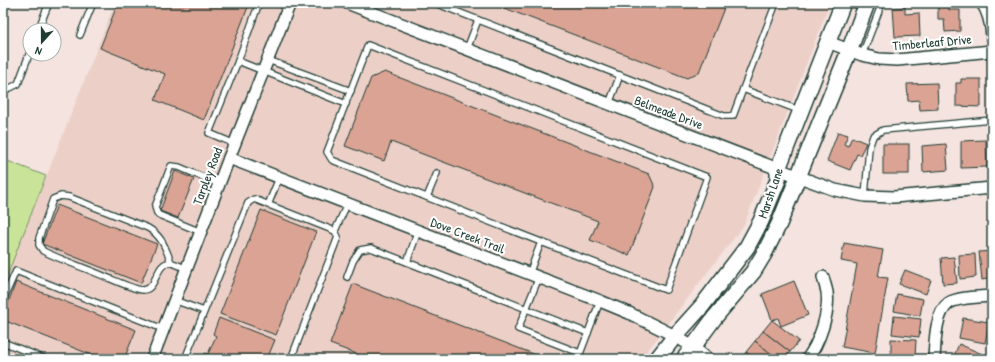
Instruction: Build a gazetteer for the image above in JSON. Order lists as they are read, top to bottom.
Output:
{
  "streets": {
    "main road": ["Marsh Lane"],
    "street": [
      "Timberleaf Drive",
      "Belmeade Drive",
      "Tarpley Road",
      "Dove Creek Trail"
    ]
  },
  "crossings": [
    ["Timberleaf Drive", "Marsh Lane"],
    ["Belmeade Drive", "Marsh Lane"],
    ["Tarpley Road", "Dove Creek Trail"],
    ["Marsh Lane", "Dove Creek Trail"]
  ],
  "north": "bottom"
}
